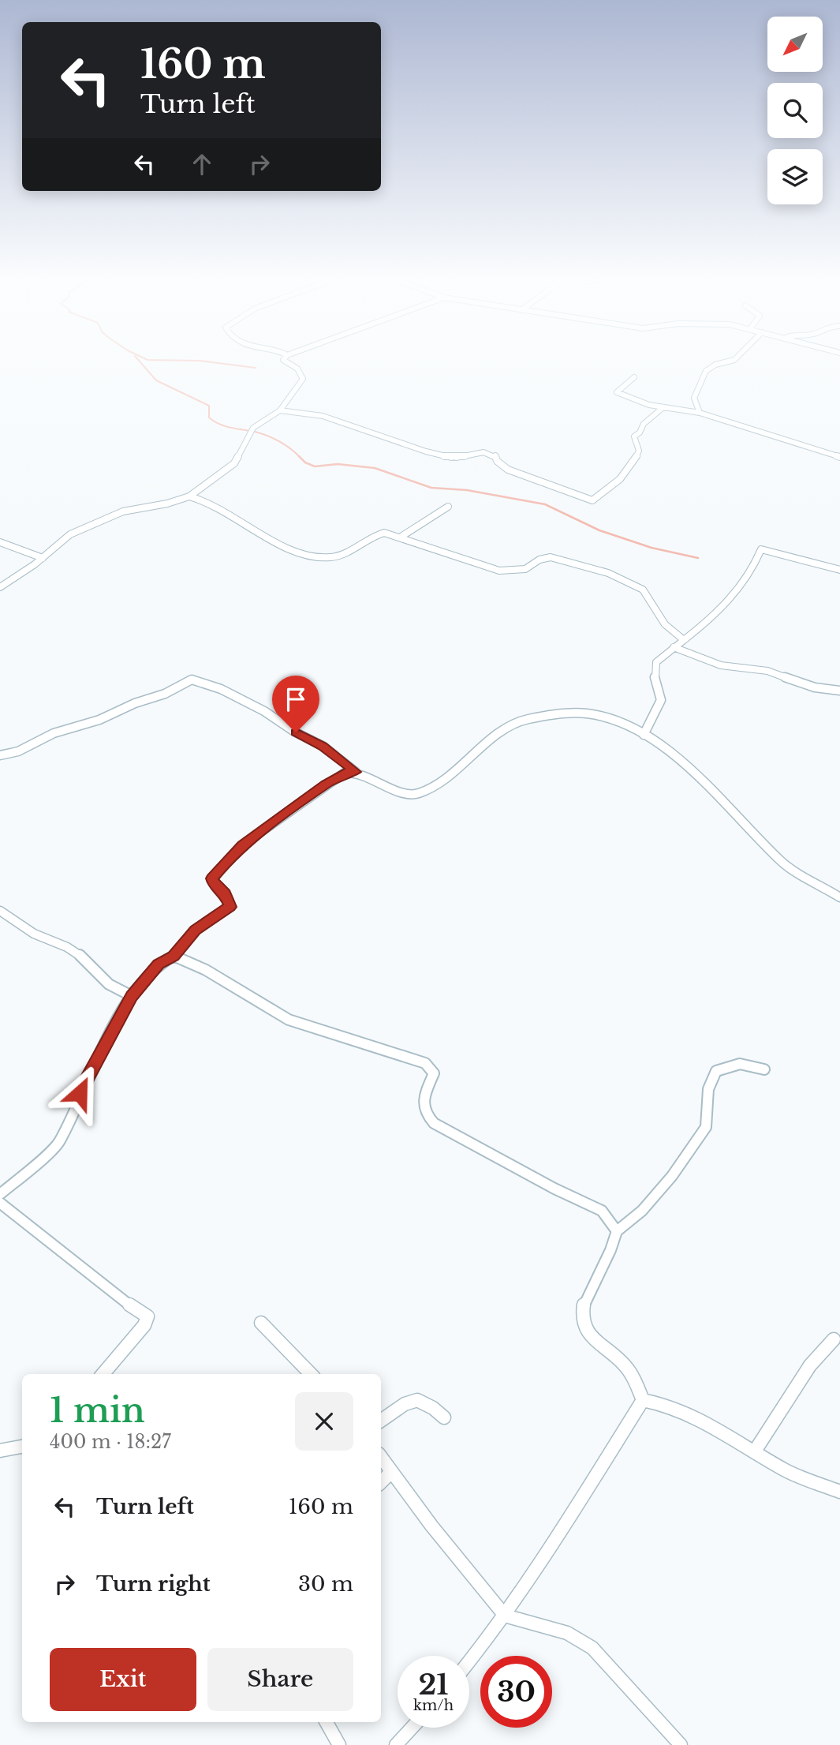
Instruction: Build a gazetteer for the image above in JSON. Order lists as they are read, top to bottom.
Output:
{
  "north": "bottom left",
  "page": {
    "turn": ["160 m", "Turn left"],
    "heading": ["1 min", "400 m · 18:27"],
    "list": [
      {
        "name": "Turn left",
        "value": "160 m"
      },
      {
        "name": "Turn right",
        "value": "30 m"
      }
    ],
    "buttons": ["Exit", "Share"],
    "speed": "21 km/h",
    "limit": "30"
  }
}
